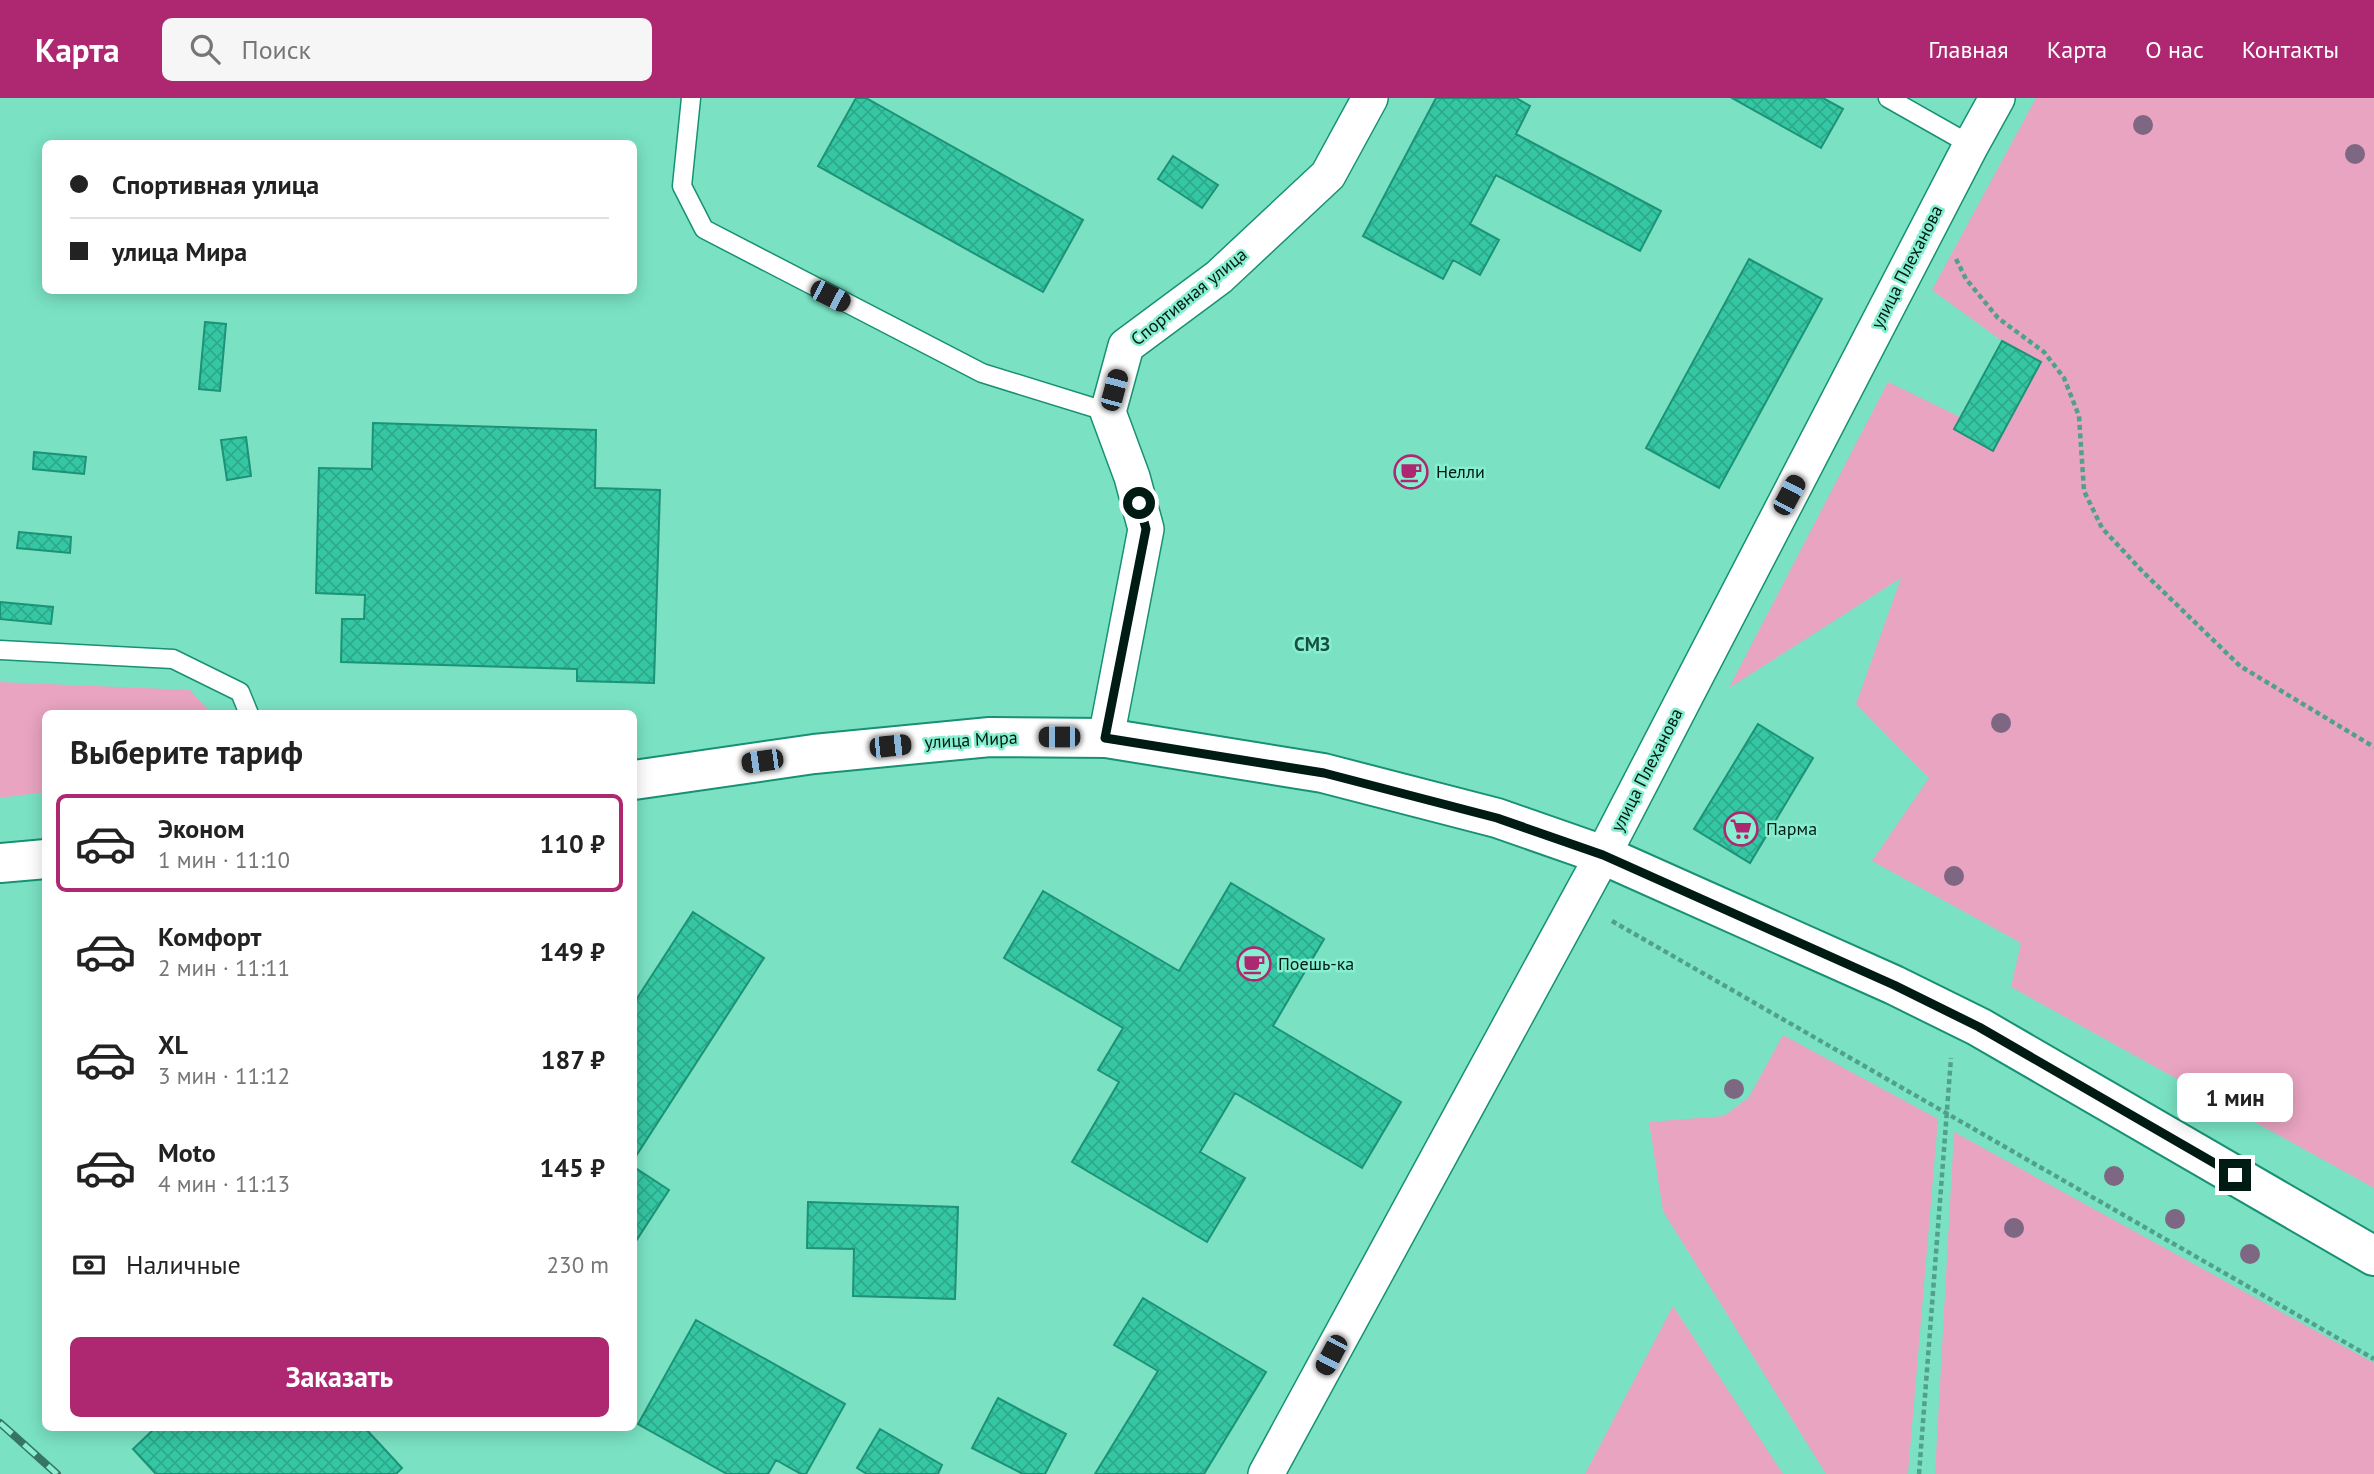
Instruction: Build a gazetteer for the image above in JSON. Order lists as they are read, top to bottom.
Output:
{
  "streets": {
    "highway": ["улица Мира"],
    "street": ["улица Плеханова", "Спортивная улица"]
  },
  "crossings": [
    ["улица Плеханова", "улица Мира"]
  ],
  "districts": ["СМЗ"],
  "places": {
    "cafe": ["Нелли", "Поешь-ка"],
    "supermarket": ["Парма"]
  },
  "page": {
    "header": "Карта",
    "search": "Поиск",
    "nav": [
      "Главная",
      "Карта",
      "О нас",
      "Контакты"
    ],
    "banner": ["Спортивная улица", "улица Мира"],
    "heading": "Выберите тариф",
    "list": [
      {
        "name": "Эконом",
        "note": "1 мин · 11:10",
        "value": "110 ₽"
      },
      {
        "name": "Комфорт",
        "note": "2 мин · 11:11",
        "value": "149 ₽"
      },
      {
        "name": "XL",
        "note": "3 мин · 11:12",
        "value": "187 ₽"
      },
      {
        "name": "Moto",
        "note": "4 мин · 11:13",
        "value": "145 ₽"
      }
    ],
    "bubble": "1 мин",
    "pay": ["Наличные", "230 m"],
    "buttons": "Заказать"
  }
}
